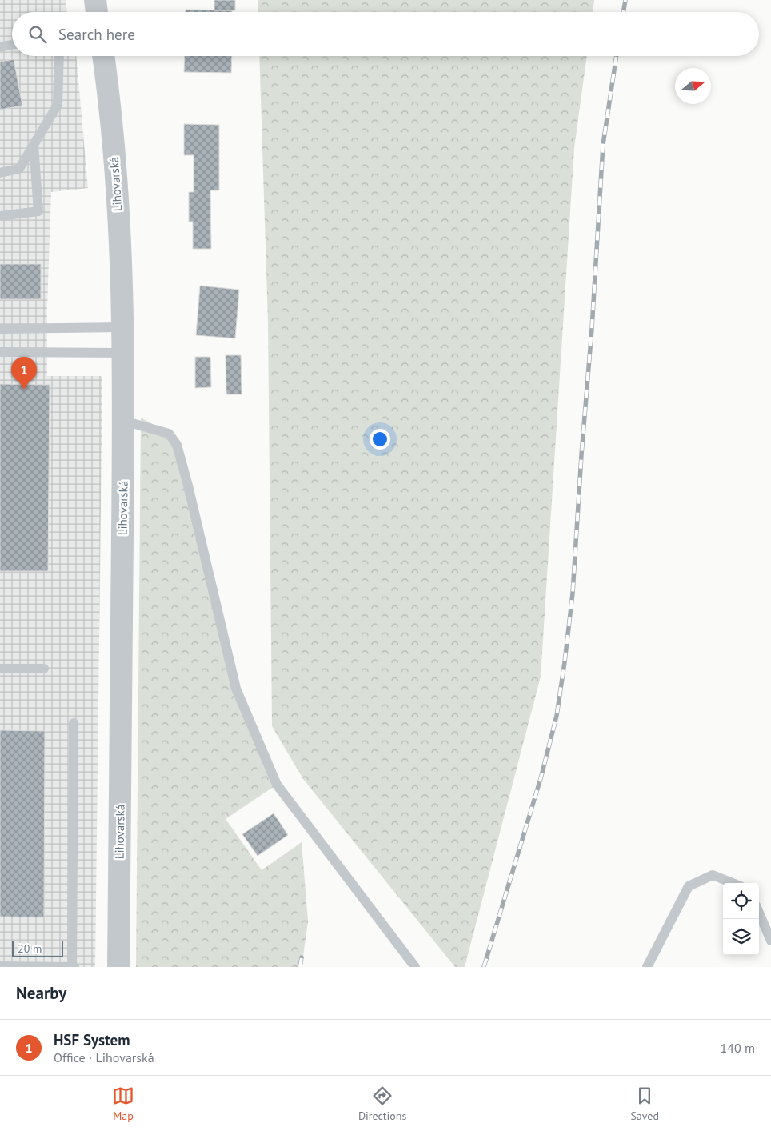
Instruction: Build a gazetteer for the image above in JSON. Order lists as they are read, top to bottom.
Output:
{
  "streets": {
    "street": ["Lihovarská"]
  },
  "scale_bar": "20 m",
  "north": "right",
  "page": {
    "search": "Search here",
    "pins": "1",
    "scale": "20 m",
    "heading": "Nearby",
    "list": [
      {
        "mark": "1",
        "name": "HSF System",
        "note": "Office · Lihovarská",
        "value": "140 m"
      }
    ],
    "nav": ["Map", "Directions", "Saved"]
  }
}
